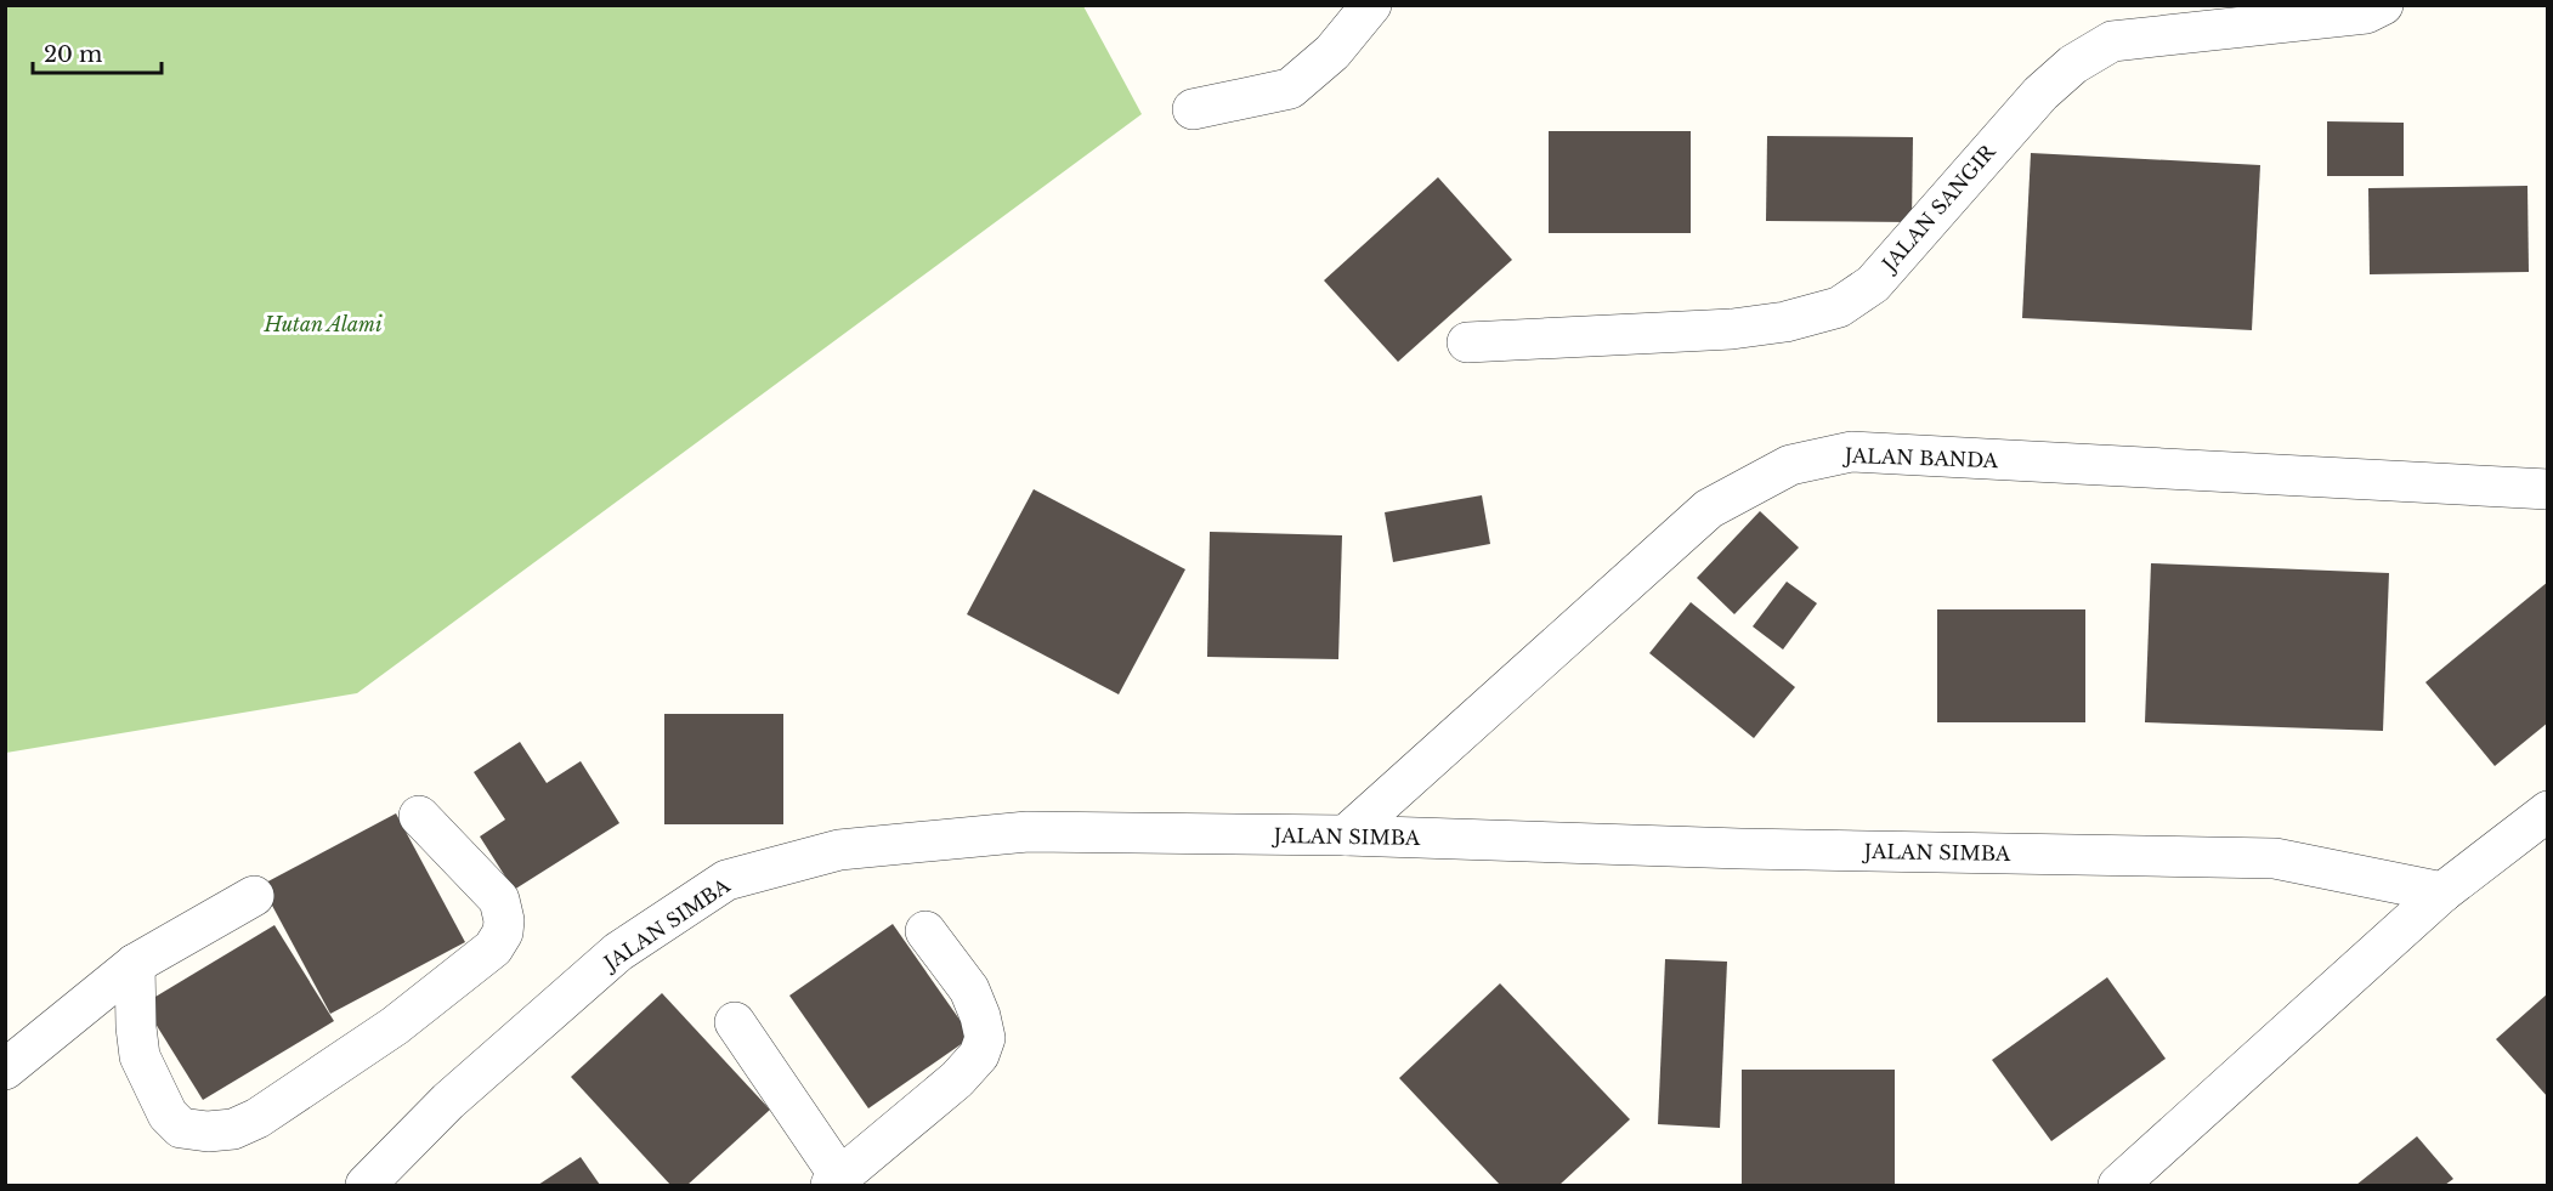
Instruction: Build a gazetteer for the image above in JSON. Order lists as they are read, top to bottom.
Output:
{
  "streets": {
    "street": ["JALAN SANGIR", "JALAN BANDA", "JALAN SIMBA"]
  },
  "crossings": [
    ["JALAN BANDA", "JALAN SIMBA"]
  ],
  "parks": ["Hutan Alami"],
  "scale_bar": "20 m"
}
